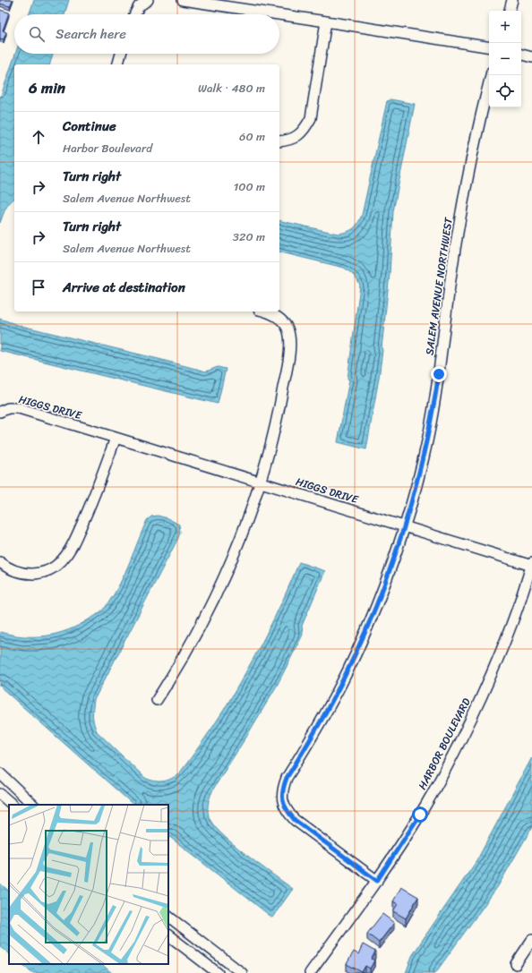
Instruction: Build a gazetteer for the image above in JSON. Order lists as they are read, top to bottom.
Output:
{
  "streets": {
    "street": ["SALEM AVENUE NORTHWEST", "HIGGS DRIVE", "HARBOR BOULEVARD"]
  },
  "crossings": [
    ["SALEM AVENUE NORTHWEST", "HIGGS DRIVE"],
    ["SALEM AVENUE NORTHWEST", "HARBOR BOULEVARD"],
    ["HIGGS DRIVE", "HARBOR BOULEVARD"]
  ],
  "page": {
    "map_buttons": ["+", "−"],
    "search": "Search here",
    "heading": ["6 min", "Walk · 480 m"],
    "list": [
      ["Continue", "Harbor Boulevard", "60 m"],
      ["Turn right", "Salem Avenue Northwest", "100 m"],
      ["Turn right", "Salem Avenue Northwest", "320 m"],
      "Arrive at destination"
    ]
  }
}
